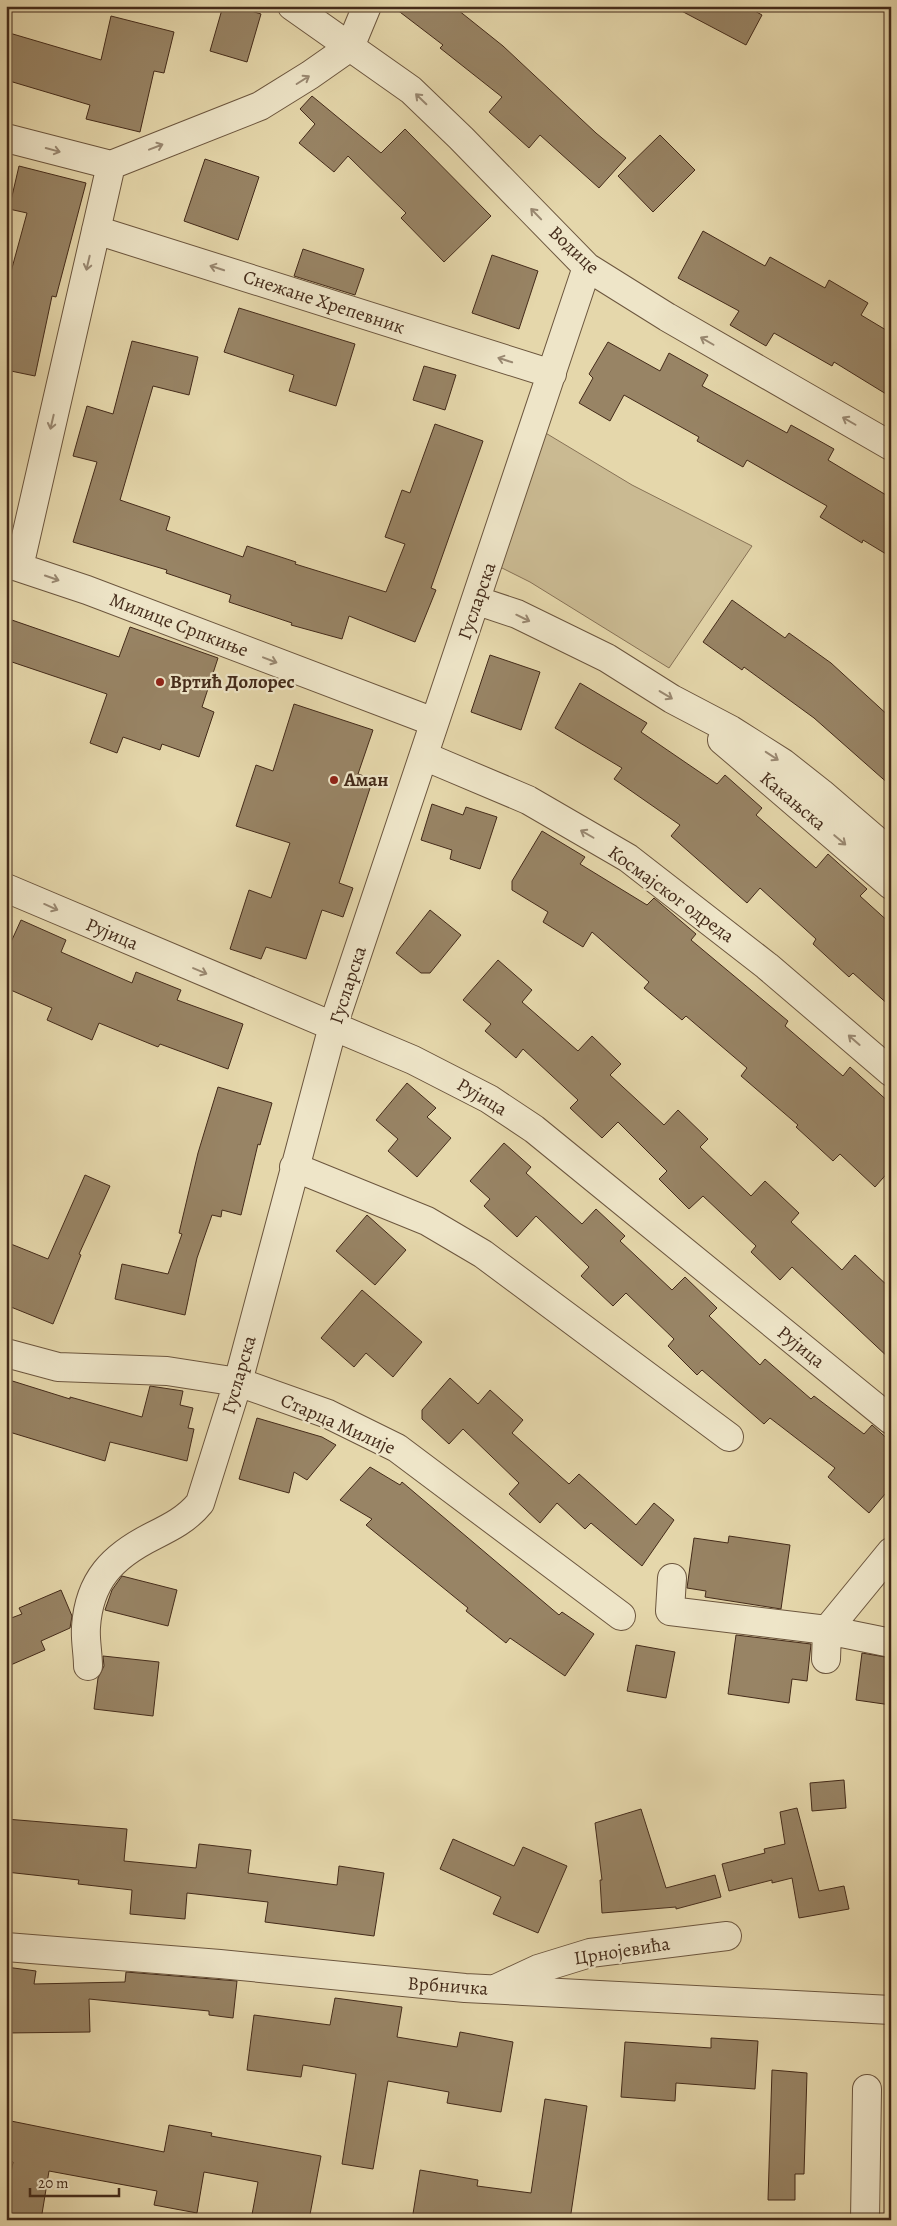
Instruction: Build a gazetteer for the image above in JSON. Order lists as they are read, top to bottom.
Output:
{
  "streets": {
    "street": [
      "Водице",
      "Снежане Хрепевник",
      "Гусларска",
      "Милице Српкиње",
      "Какањска",
      "Космајског одреда",
      "Рујица",
      "Старца Милије",
      "Црнојевића",
      "Врбничка"
    ]
  },
  "crossings": [
    ["Водице", "Гусларска"],
    ["Снежане Хрепевник", "Гусларска"],
    ["Гусларска", "Милице Српкиње"],
    ["Гусларска", "Какањска"],
    ["Гусларска", "Космајског одреда"],
    ["Гусларска", "Рујица"],
    ["Гусларска", "Старца Милије"],
    ["Црнојевића", "Врбничка"]
  ],
  "one_way": [
    "Водице",
    "Снежане Хрепевник",
    "Милице Српкиње",
    "Какањска",
    "Космајског одреда"
  ],
  "places": ["Вртић Долорес", "Аман"],
  "scale_bar": "20 m"
}
